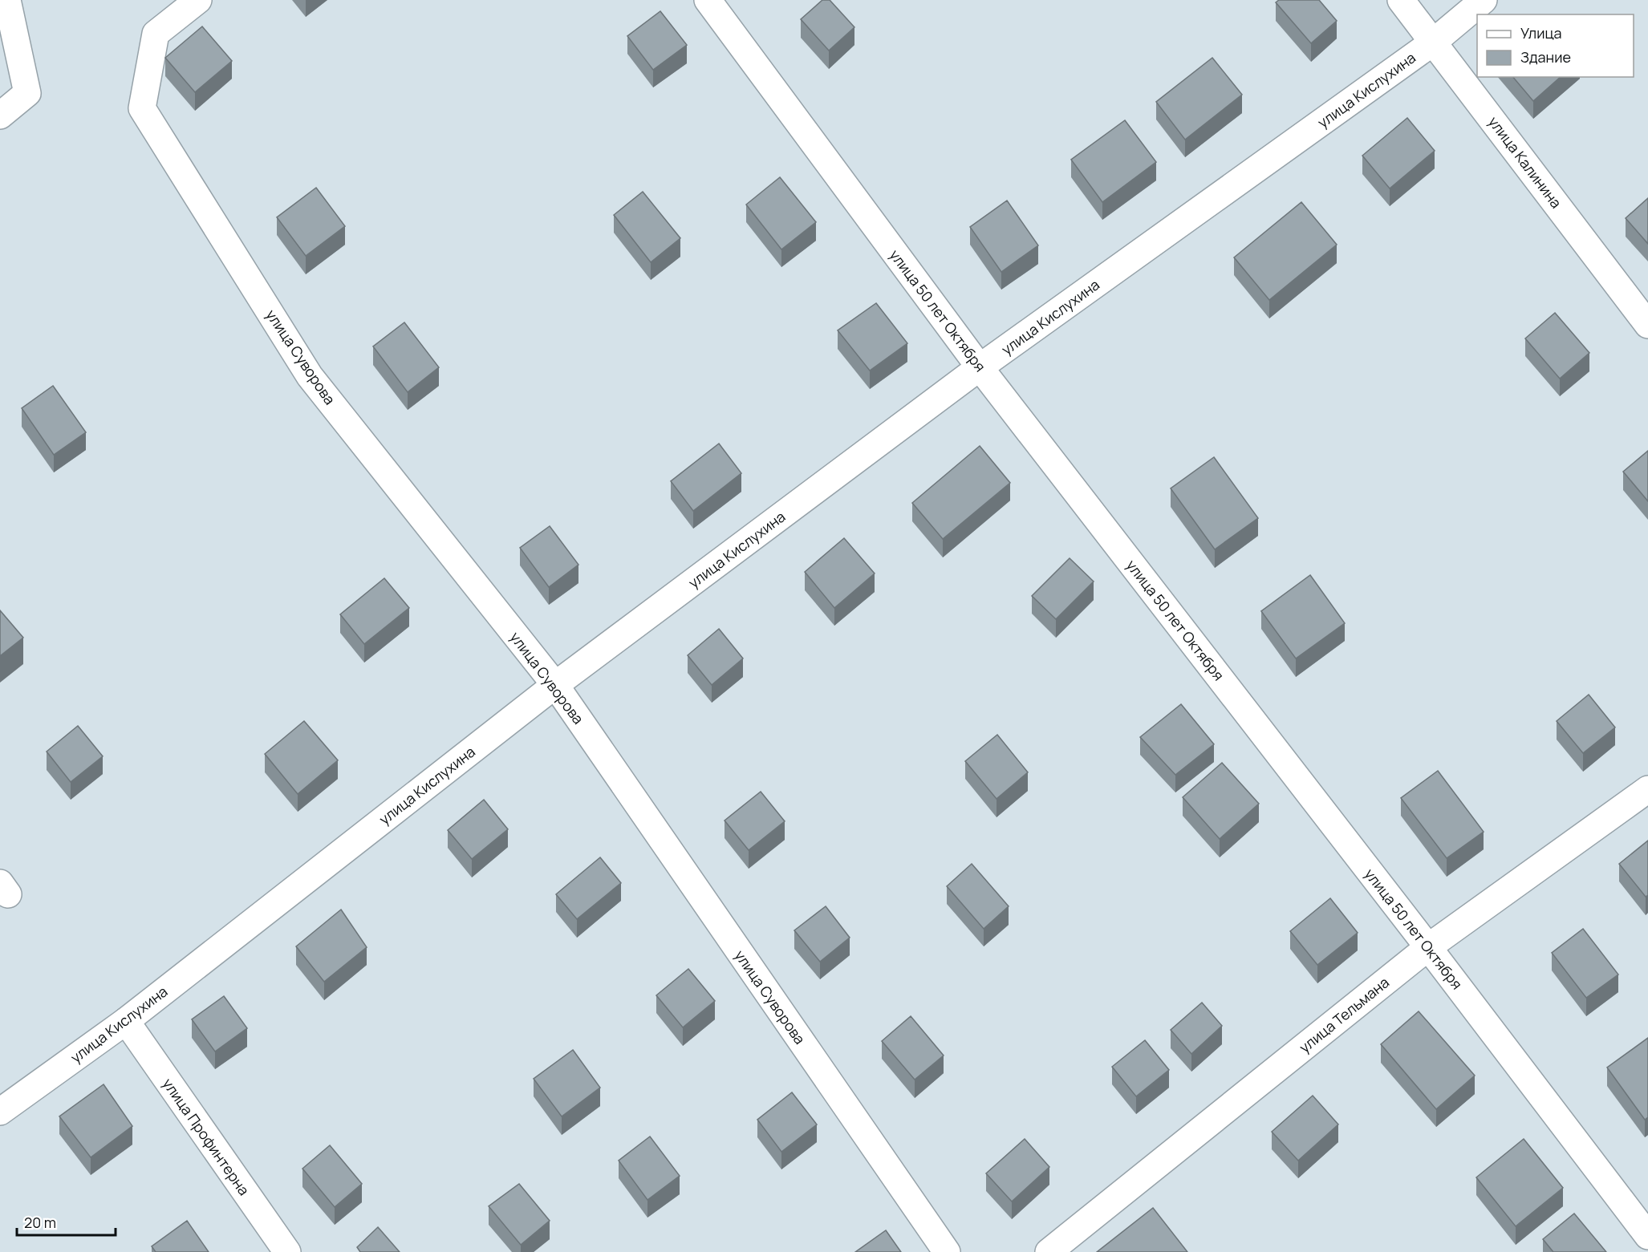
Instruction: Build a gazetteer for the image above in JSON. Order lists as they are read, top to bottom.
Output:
{
  "streets": {
    "street": [
      "улица Кислухина",
      "улица Калинина",
      "улица 50 лет Октября",
      "улица Суворова",
      "улица Тельмана",
      "улица Профинтерна"
    ]
  },
  "crossings": [
    ["улица Кислухина", "улица Калинина"],
    ["улица Кислухина", "улица 50 лет Октября"],
    ["улица Кислухина", "улица Суворова"],
    ["улица Кислухина", "улица Профинтерна"],
    ["улица 50 лет Октября", "улица Тельмана"]
  ],
  "legend": ["Улица", "Здание"],
  "scale_bar": "20 m"
}
